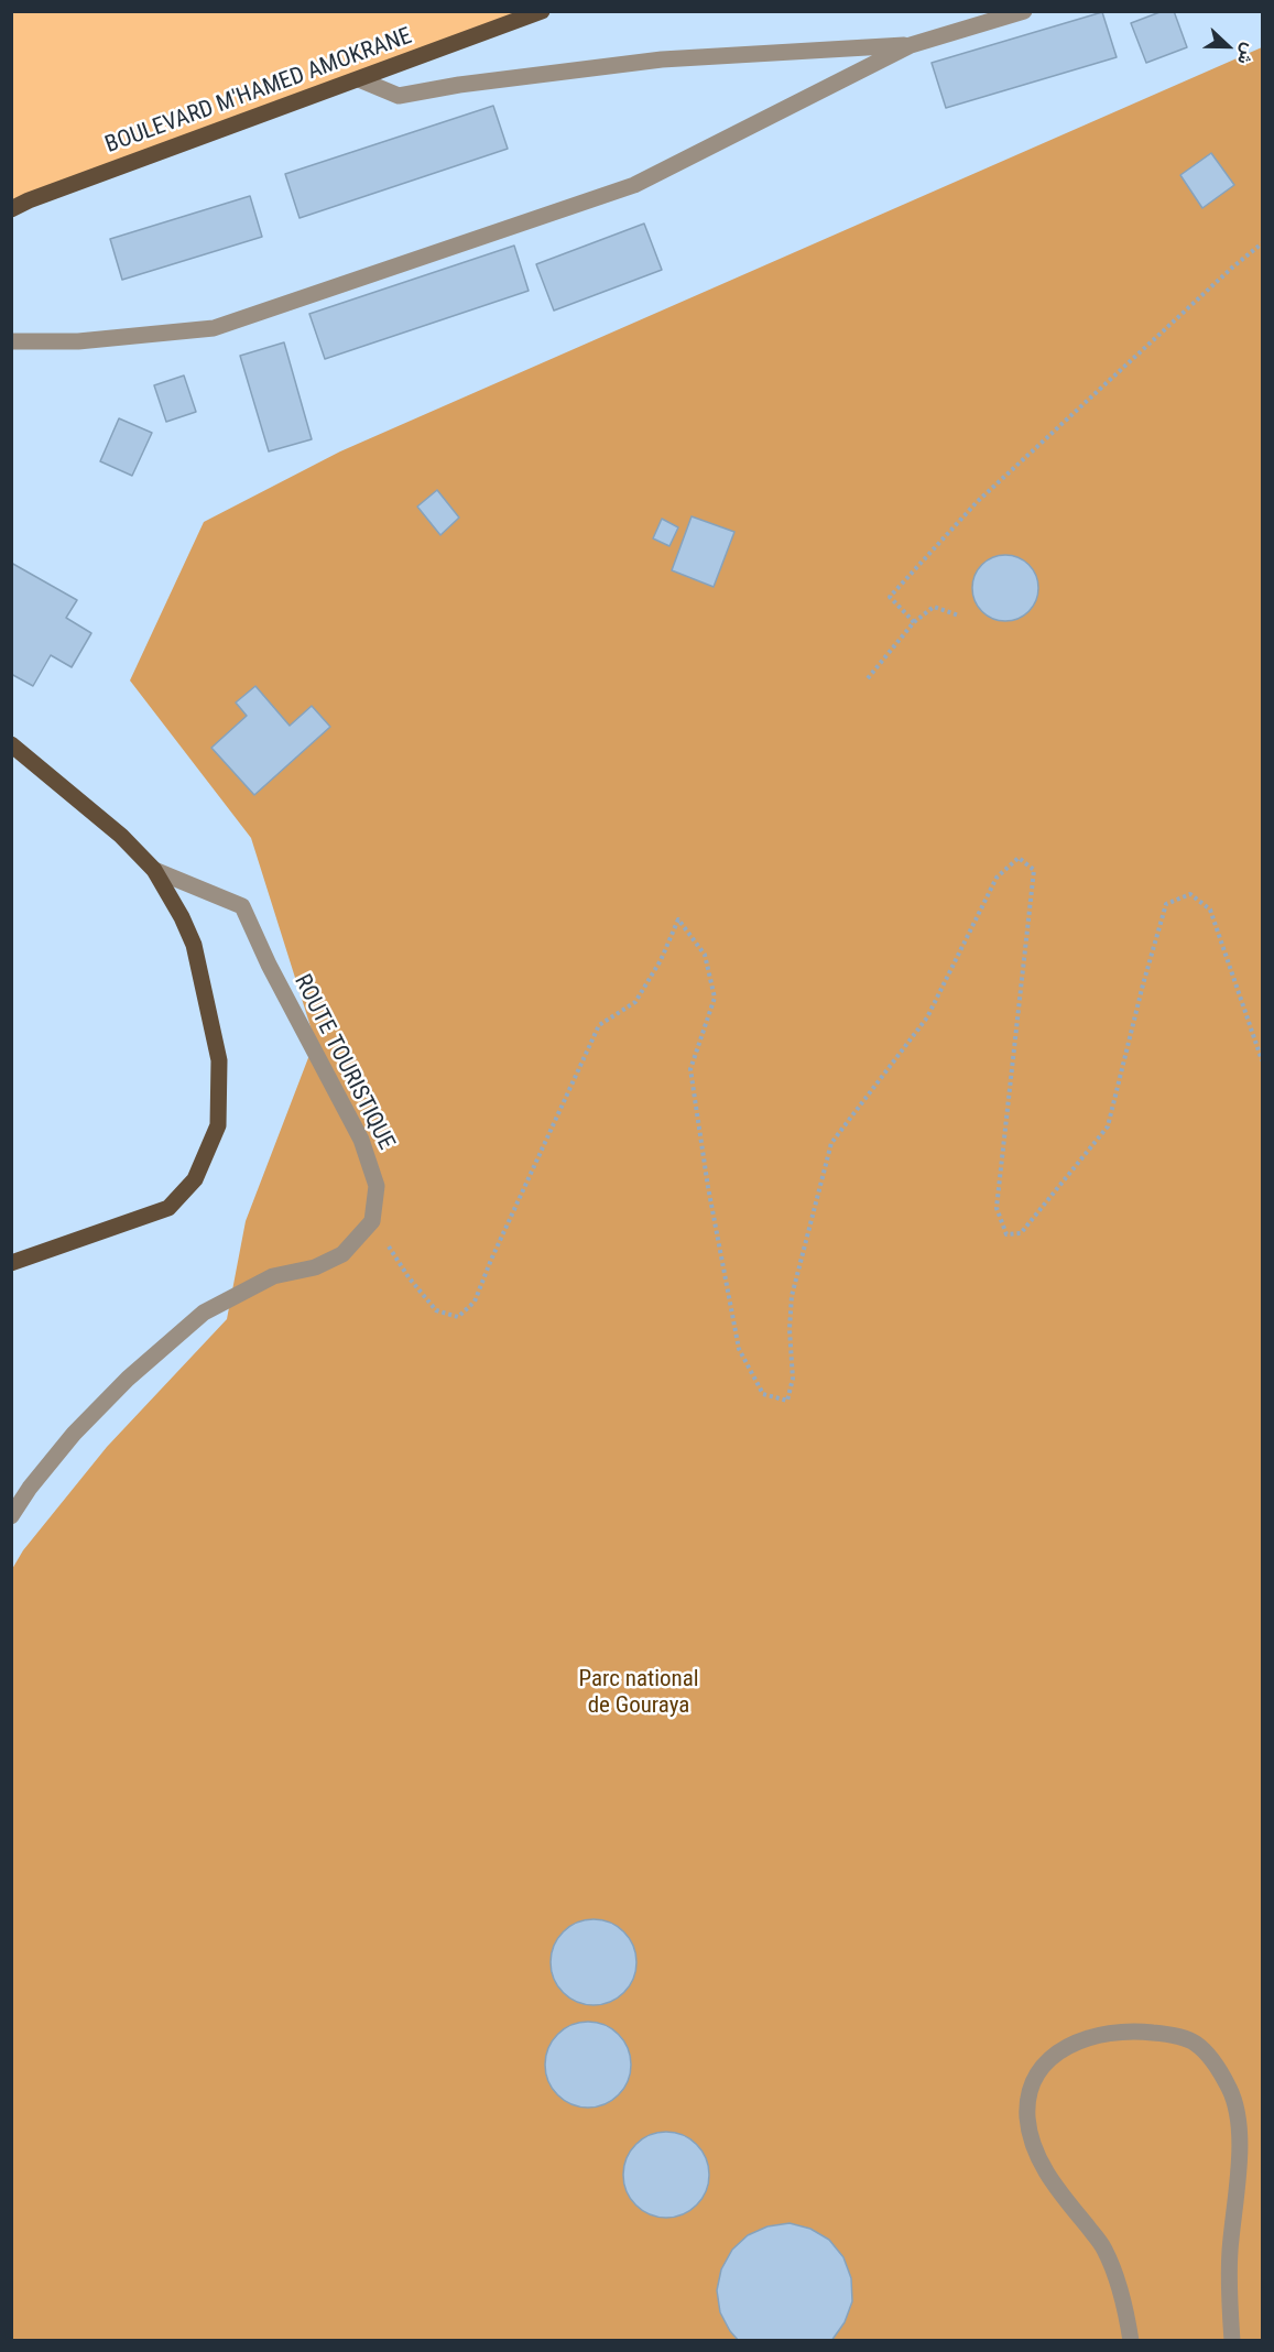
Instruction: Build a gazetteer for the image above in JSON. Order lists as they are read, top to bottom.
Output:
{
  "streets": {
    "main road": ["BOULEVARD M'HAMED AMOKRANE"],
    "street": ["ROUTE TOURISTIQUE"]
  },
  "parks": ["Parc national de Gouraya"],
  "north": "right"
}
